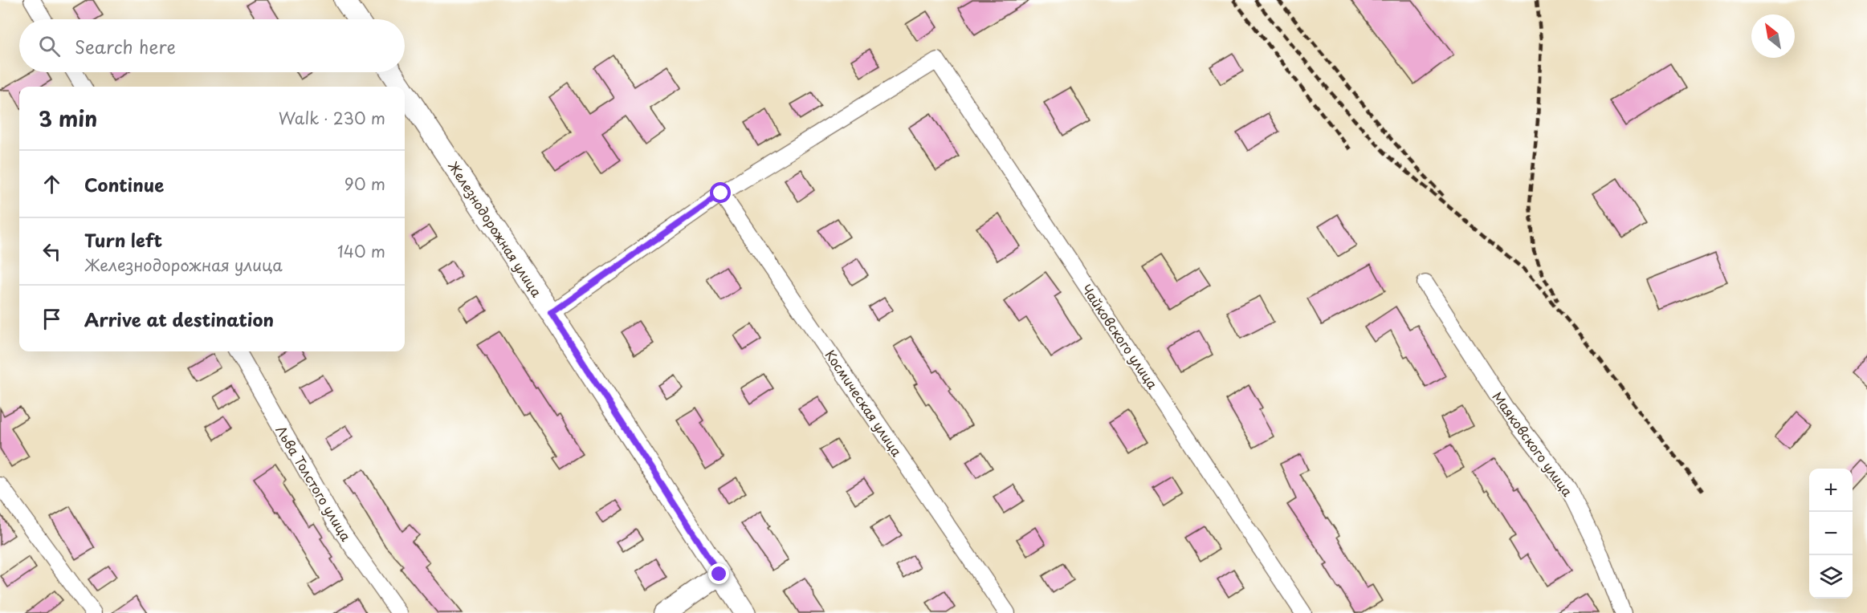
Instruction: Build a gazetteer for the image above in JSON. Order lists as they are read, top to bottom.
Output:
{
  "streets": {
    "street": [
      "Железнодорожная улица",
      "Чайковского улица",
      "Космическая улица",
      "Маяковского улица",
      "Льва Толстого улица"
    ]
  },
  "crossings": [
    ["Чайковского улица", "Космическая улица"]
  ],
  "north": "top left",
  "page": {
    "search": "Search here",
    "heading": ["3 min", "Walk · 230 m"],
    "list": [
      ["Continue", "90 m"],
      ["Turn left", "Железнодорожная улица", "140 m"],
      "Arrive at destination"
    ],
    "map_buttons": ["+", "−"]
  }
}
